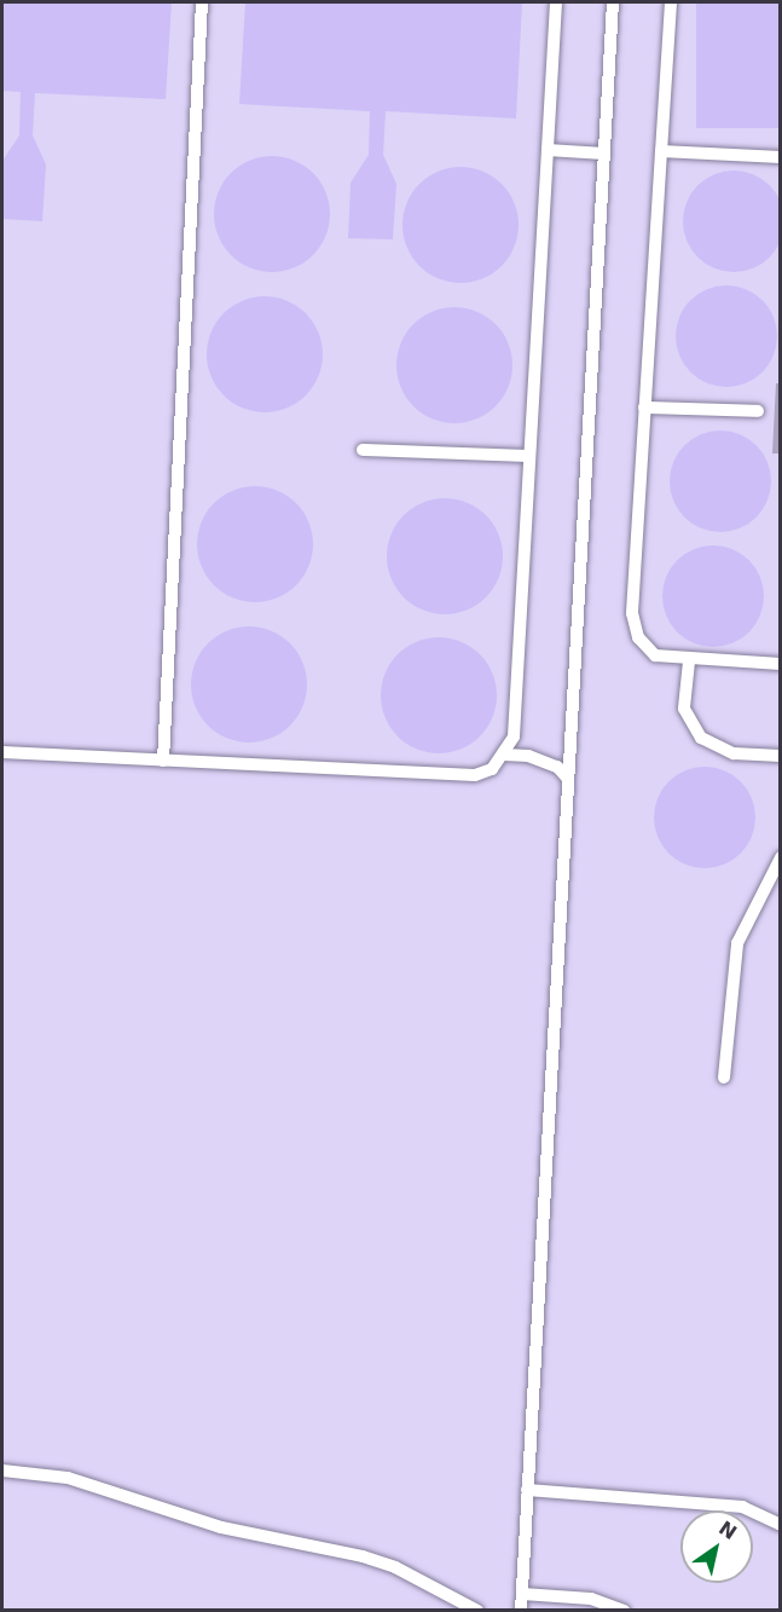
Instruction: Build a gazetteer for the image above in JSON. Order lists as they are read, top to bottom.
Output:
{
  "north": "top right"
}
